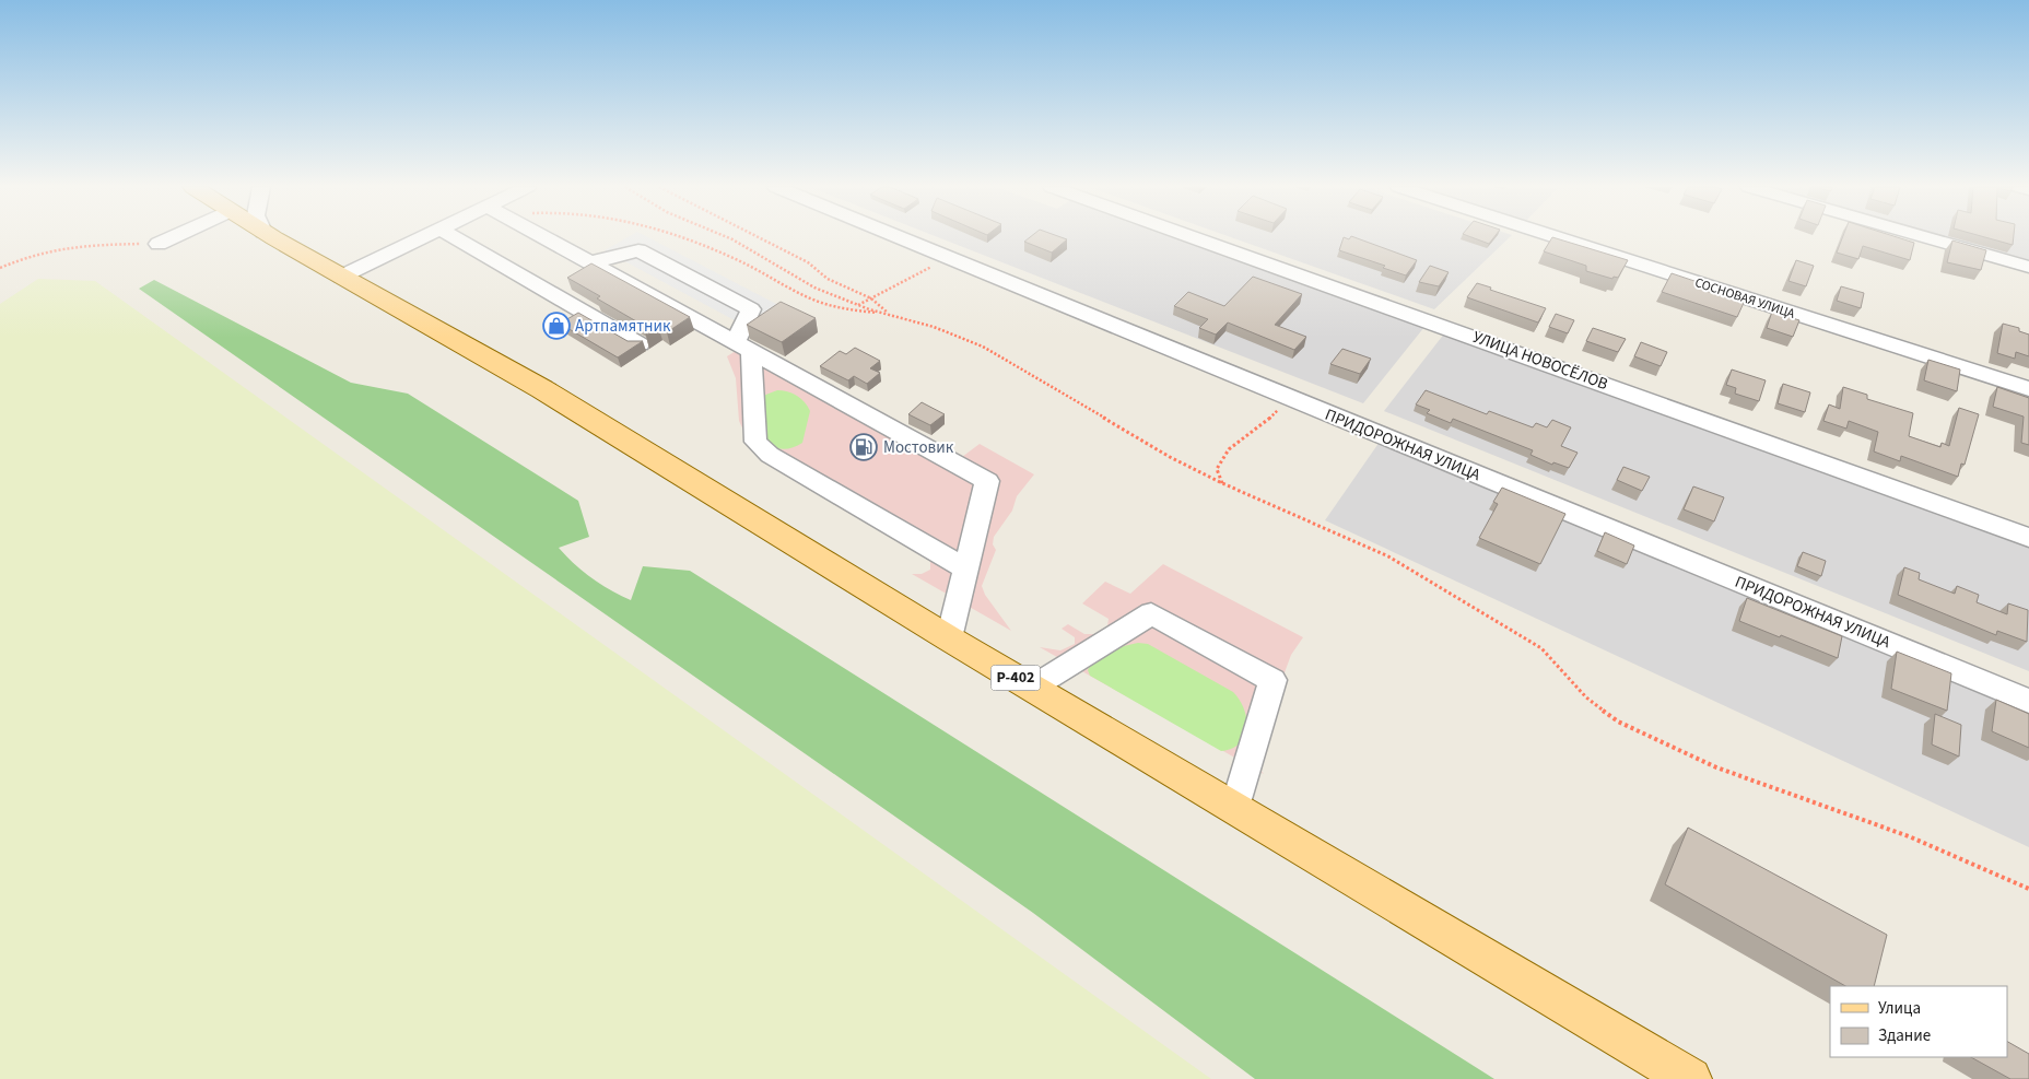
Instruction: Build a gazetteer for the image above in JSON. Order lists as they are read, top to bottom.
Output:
{
  "streets": {
    "main road": ["Р-402"],
    "street": ["СОСНОВАЯ УЛИЦА", "УЛИЦА НОВОСЁЛОВ", "ПРИДОРОЖНАЯ УЛИЦА"]
  },
  "places": {
    "shop": ["Артпамятник"],
    "fuel station": ["Мостовик"]
  },
  "legend": ["Улица", "Здание"]
}
